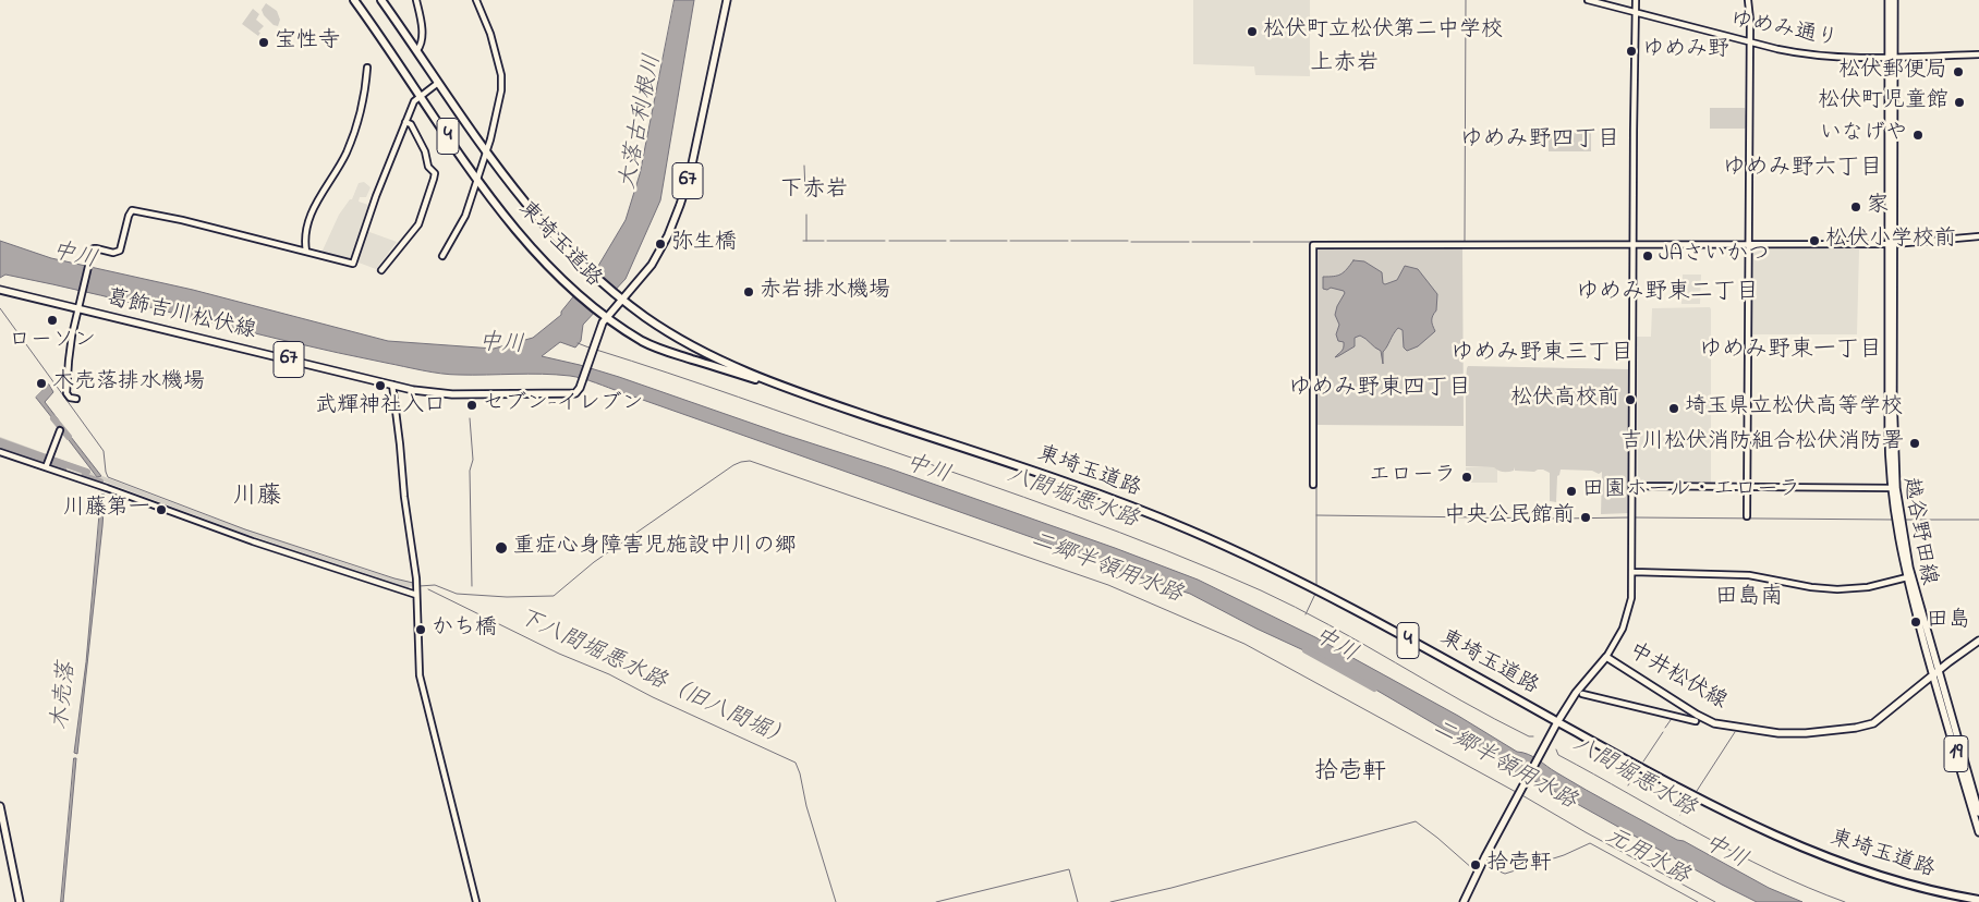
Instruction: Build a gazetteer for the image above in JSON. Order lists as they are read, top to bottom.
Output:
{
  "streets": {
    "highway": ["4", "東埼玉道路"],
    "main road": [
      "67",
      "葛飾吉川松伏線",
      "越谷野田線",
      "中井松伏線",
      "19"
    ],
    "street": ["ゆめみ通り"]
  },
  "crossings": [
    ["ゆめみ通り", "越谷野田線"],
    ["東埼玉道路", "葛飾吉川松伏線"],
    ["東埼玉道路", "中井松伏線"],
    ["越谷野田線", "中井松伏線"]
  ],
  "districts": [
    "上赤岩",
    "ゆめみ野四丁目",
    "ゆめみ野六丁目",
    "下赤岩",
    "ゆめみ野東二丁目",
    "ゆめみ野東一丁目",
    "ゆめみ野東三丁目",
    "ゆめみ野東四丁目",
    "川藤",
    "田島南",
    "拾壱軒"
  ],
  "water": [
    "大落古利根川",
    "中川",
    "八間堀悪水路",
    "二郷半領用水路",
    "下八間堀悪水路（旧八間堀）",
    "木売落",
    "元用水路"
  ],
  "places": [
    "松伏町立松伏第二中学校",
    "宝性寺",
    "ゆめみ野",
    "松伏郵便局",
    "松伏町児童館",
    "いなげや",
    "家",
    "松伏小学校前",
    "弥生橋",
    "JAさいかつ",
    "赤岩排水機場",
    "ローソン",
    "木売落排水機場",
    "武輝神社入口",
    "松伏高校前",
    "セブン-イレブン",
    "埼玉県立松伏高等学校",
    "吉川松伏消防組合松伏消防署",
    "エローラ",
    "田園ホール・エローラ",
    "川藤第一",
    "中央公民館前",
    "重症心身障害児施設中川の郷",
    "田島",
    "かち橋",
    "拾壱軒"
  ]
}
